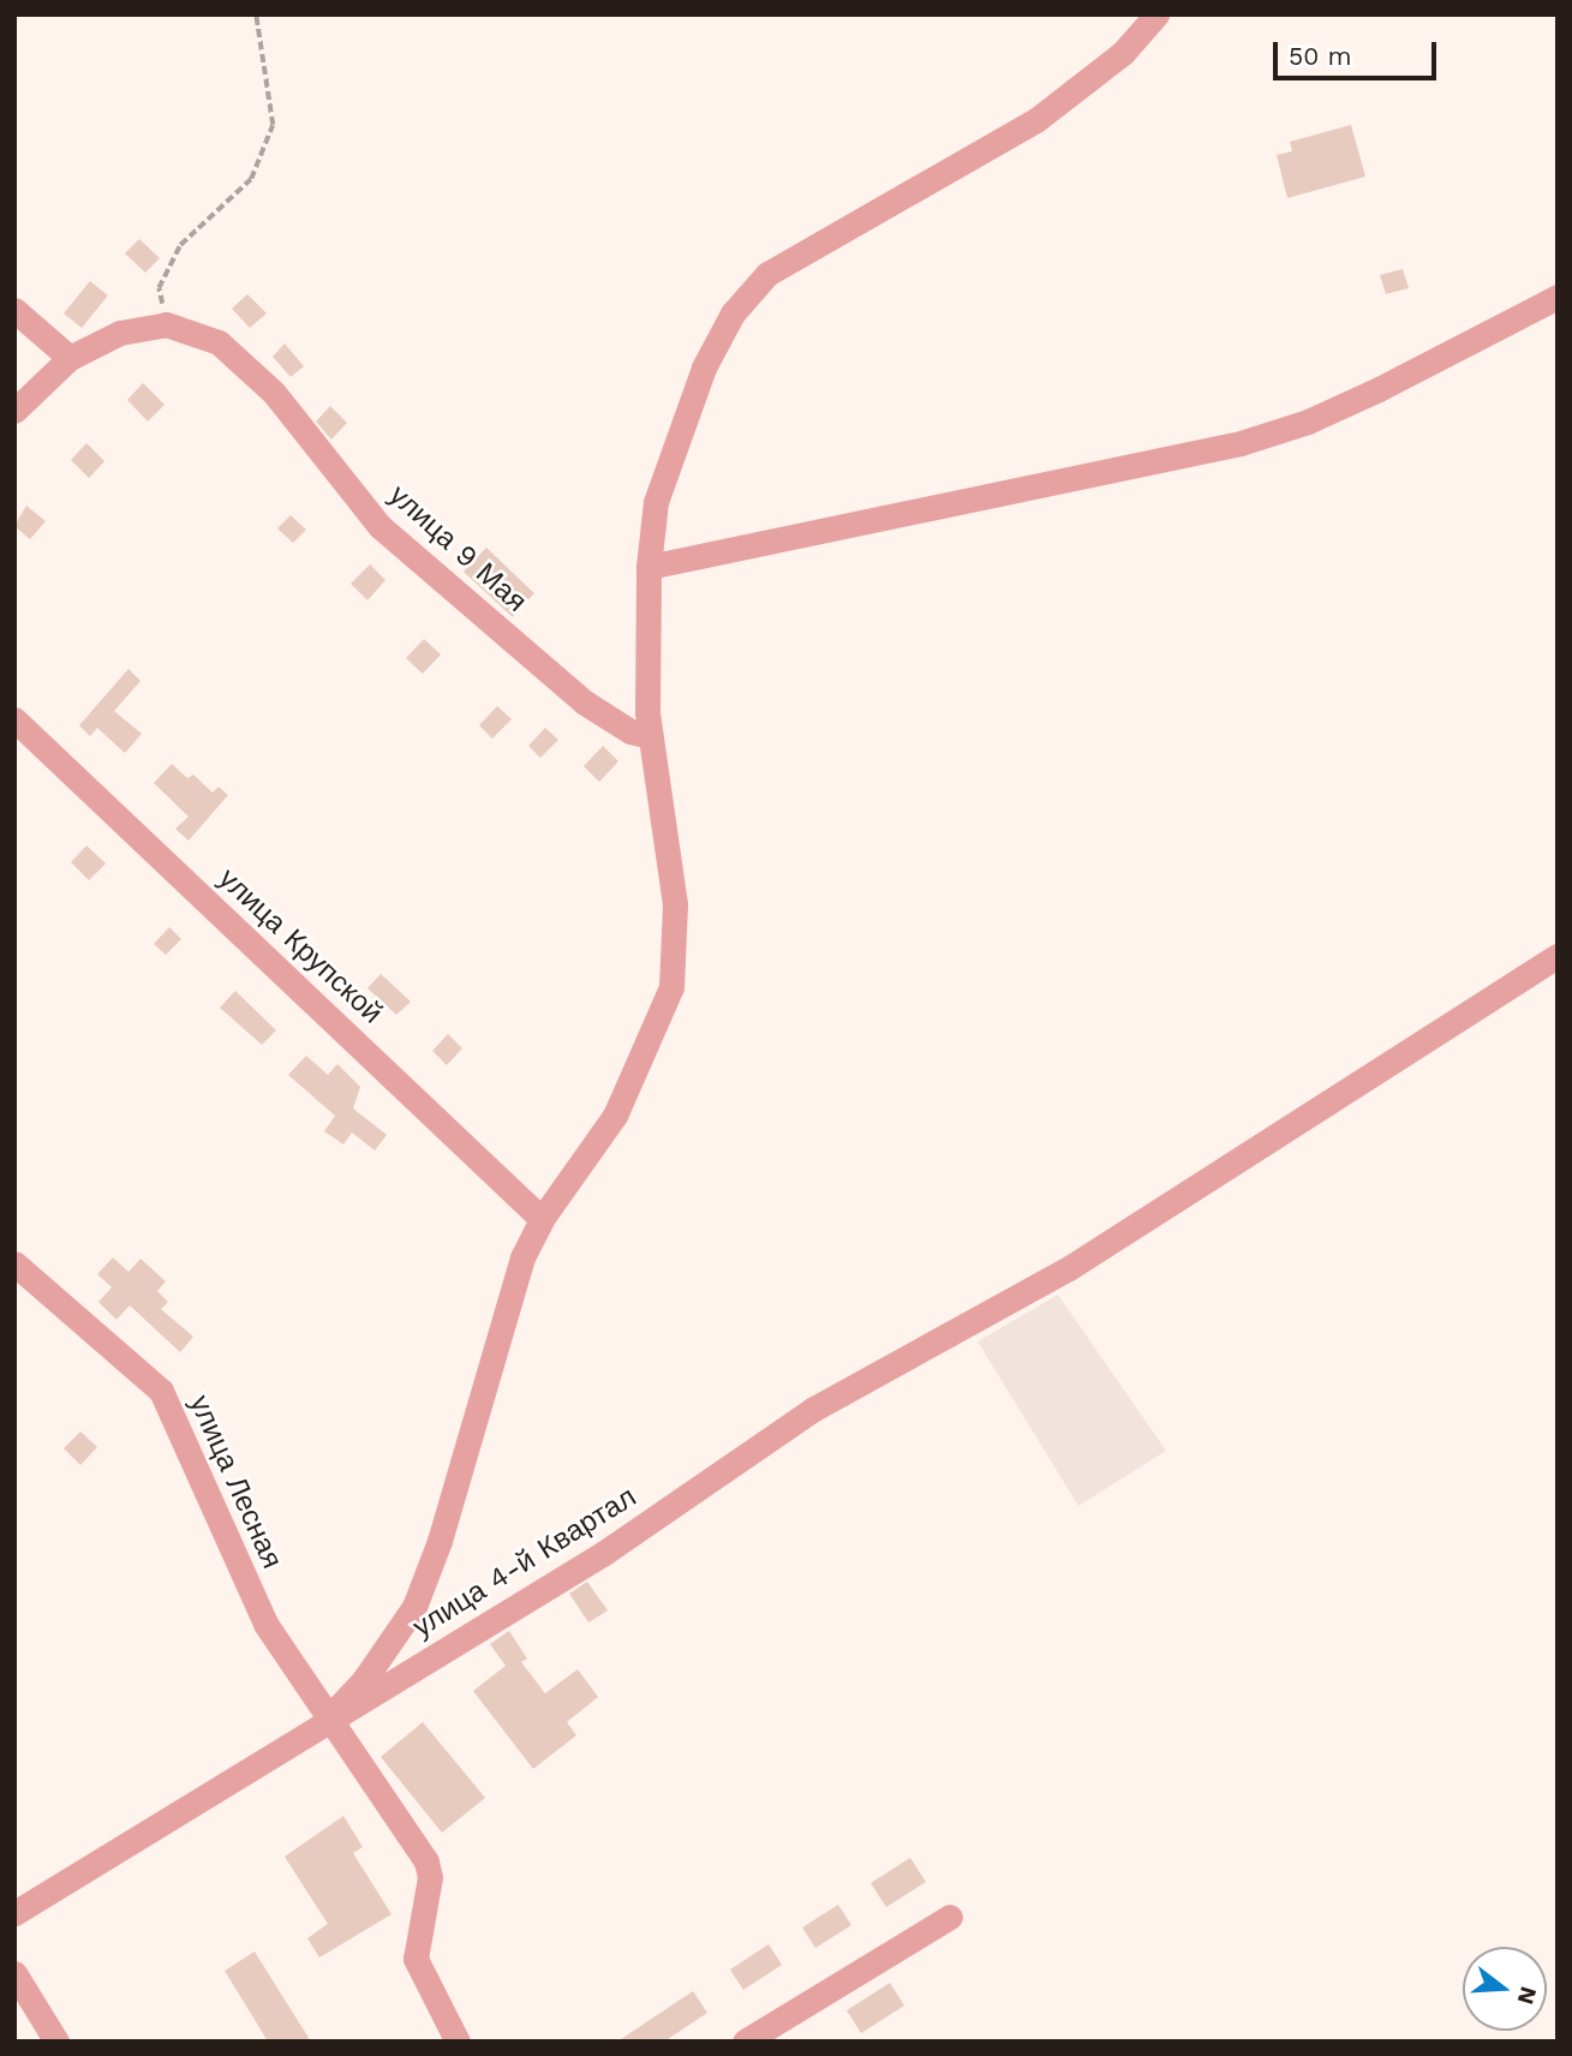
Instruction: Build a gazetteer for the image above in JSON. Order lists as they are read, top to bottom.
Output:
{
  "streets": {
    "street": [
      "улица 9 Мая",
      "улица Крупской",
      "улица Лесная",
      "улица 4-й Квартал"
    ]
  },
  "crossings": [
    ["улица Лесная", "улица 4-й Квартал"]
  ],
  "scale_bar": "50 m",
  "north": "right"
}
